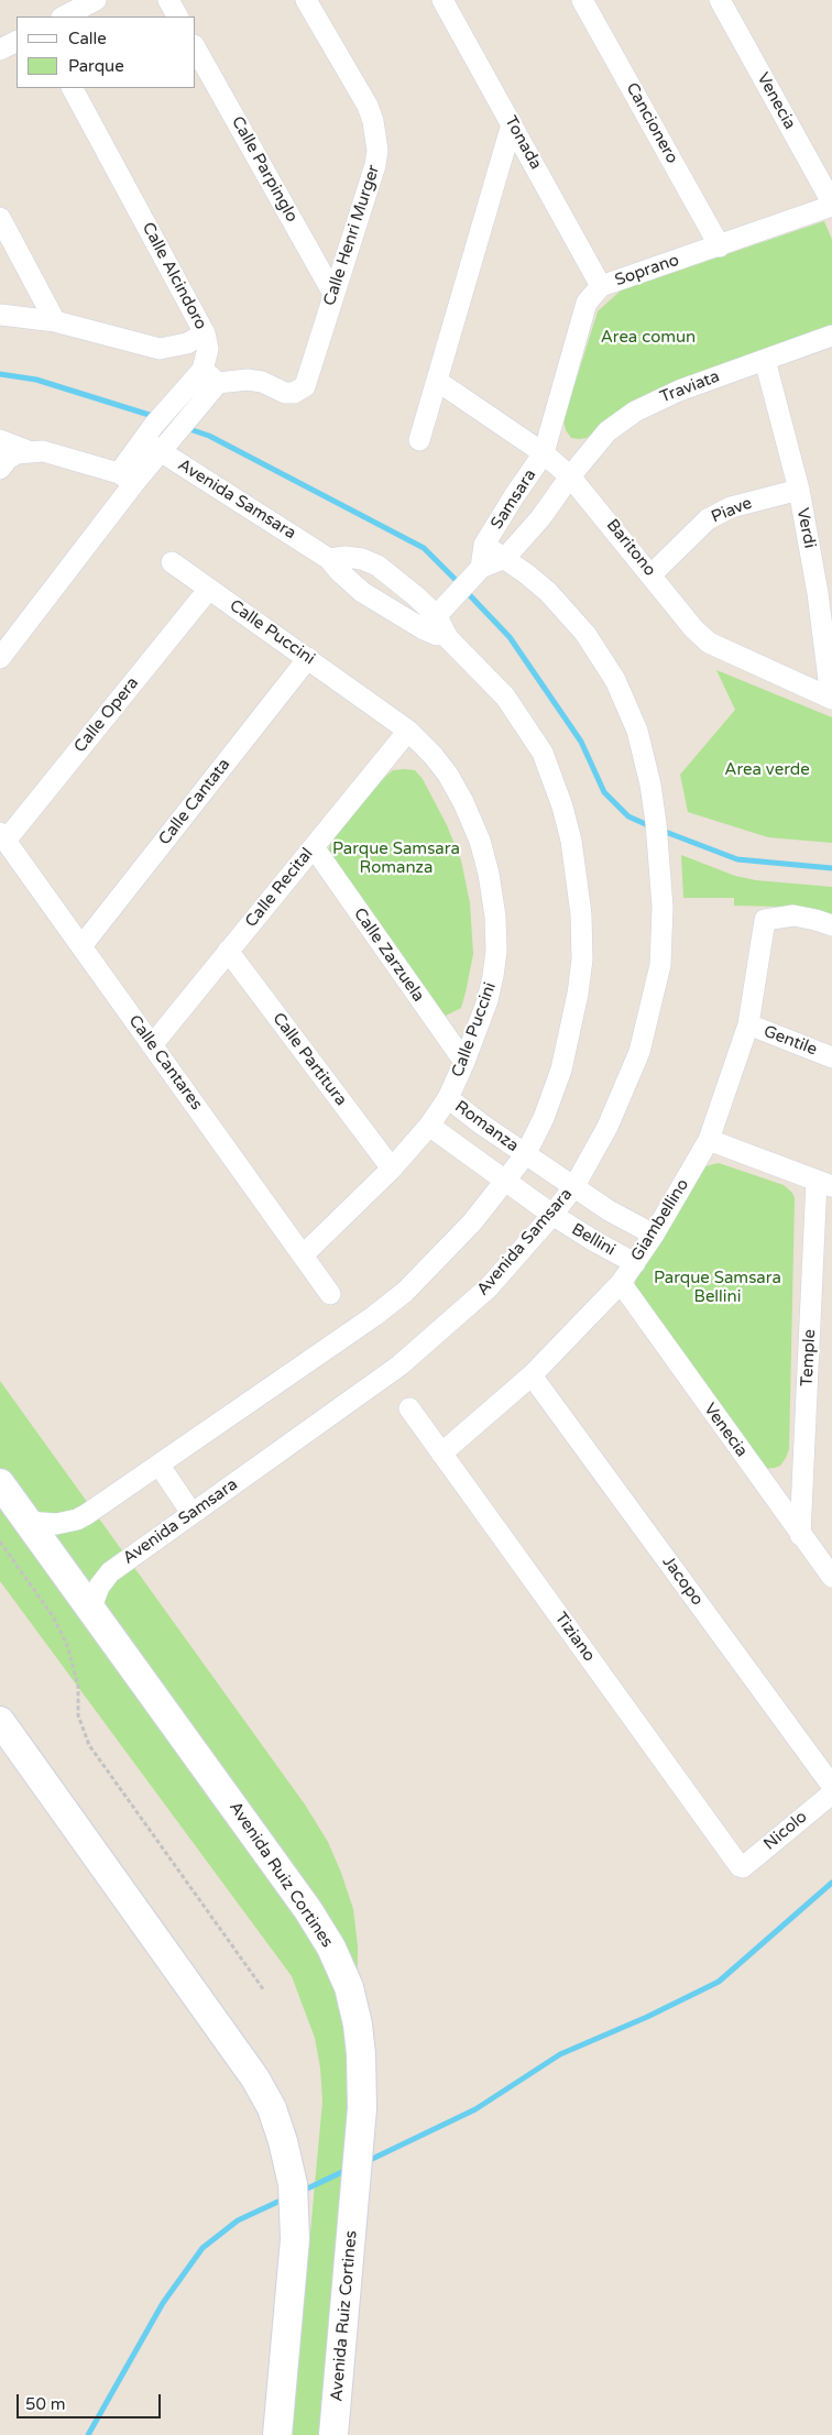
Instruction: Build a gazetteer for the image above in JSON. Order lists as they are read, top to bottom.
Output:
{
  "streets": {
    "main road": ["Avenida Ruiz Cortines"],
    "street": [
      "Venecia",
      "Cancionero",
      "Tonada",
      "Calle Parpinglo",
      "Calle Henri Murger",
      "Soprano",
      "Calle Alcindoro",
      "Traviata",
      "Avenida Samsara",
      "Samsara",
      "Piave",
      "Verdi",
      "Baritono",
      "Calle Puccini",
      "Calle Opera",
      "Calle Cantata",
      "Calle Recital",
      "Calle Zarzuela",
      "Gentile",
      "Calle Partitura",
      "Calle Cantares",
      "Romanza",
      "Giambellino",
      "Bellini",
      "Temple",
      "Jacopo",
      "Tiziano",
      "Nicolo"
    ]
  },
  "crossings": [
    ["Venecia", "Soprano"],
    ["Venecia", "Giambellino"],
    ["Venecia", "Temple"],
    ["Cancionero", "Soprano"],
    ["Tonada", "Soprano"],
    ["Calle Parpinglo", "Calle Henri Murger"],
    ["Calle Henri Murger", "Calle Alcindoro"],
    ["Soprano", "Samsara"],
    ["Soprano", "Baritono"],
    ["Traviata", "Samsara"],
    ["Traviata", "Verdi"],
    ["Traviata", "Baritono"],
    ["Avenida Samsara", "Samsara"],
    ["Avenida Samsara", "Romanza"],
    ["Avenida Samsara", "Bellini"],
    ["Avenida Samsara", "Avenida Ruiz Cortines"],
    ["Samsara", "Baritono"],
    ["Piave", "Verdi"],
    ["Piave", "Baritono"],
    ["Verdi", "Baritono"],
    ["Calle Puccini", "Calle Opera"],
    ["Calle Puccini", "Calle Cantata"],
    ["Calle Puccini", "Calle Recital"],
    ["Calle Puccini", "Calle Zarzuela"],
    ["Calle Puccini", "Calle Partitura"],
    ["Calle Puccini", "Calle Cantares"],
    ["Calle Puccini", "Romanza"],
    ["Calle Opera", "Calle Cantares"],
    ["Calle Cantata", "Calle Cantares"],
    ["Calle Recital", "Calle Zarzuela"],
    ["Calle Recital", "Calle Partitura"],
    ["Calle Recital", "Calle Cantares"],
    ["Gentile", "Giambellino"],
    ["Romanza", "Bellini"],
    ["Giambellino", "Bellini"],
    ["Giambellino", "Jacopo"],
    ["Giambellino", "Tiziano"],
    ["Tiziano", "Nicolo"]
  ],
  "parks": [
    "Area comun",
    "Area verde",
    "Parque Samsara Romanza",
    "Parque Samsara Bellini"
  ],
  "legend": ["Calle", "Parque"],
  "scale_bar": "50 m"
}
